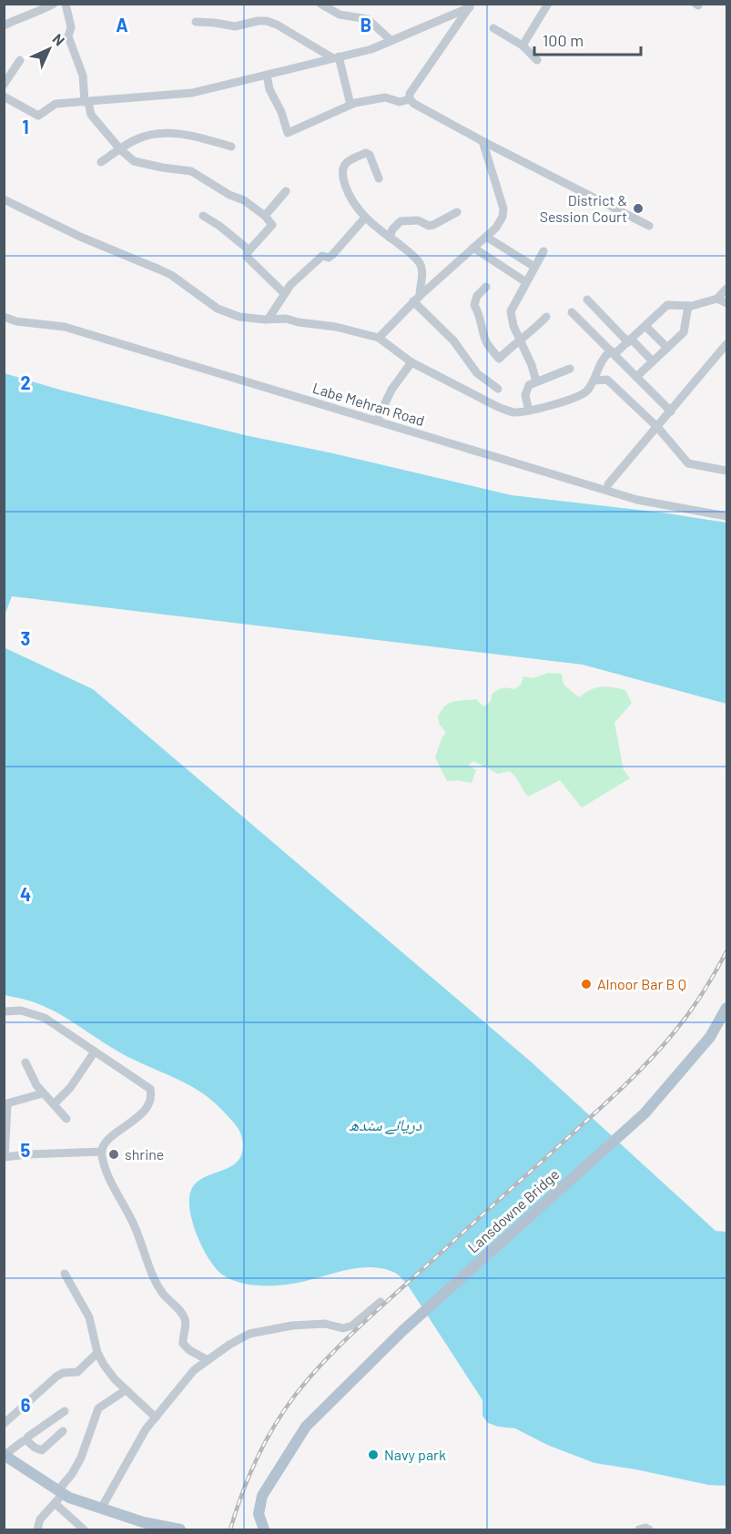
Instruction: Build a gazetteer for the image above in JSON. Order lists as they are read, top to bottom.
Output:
{
  "streets": {
    "main road": ["Lansdowne Bridge"],
    "street": ["Labe Mehran Road"]
  },
  "water": ["دریائے سندھ"],
  "places": [
    "District & Session Court",
    "Alnoor Bar B Q",
    "shrine",
    "Navy park"
  ],
  "scale_bar": "100 m",
  "north": "top right",
  "grid": {
    "columns": ["A", "B"],
    "rows": [
      "1",
      "2",
      "3",
      "4",
      "5",
      "6"
    ]
  }
}
